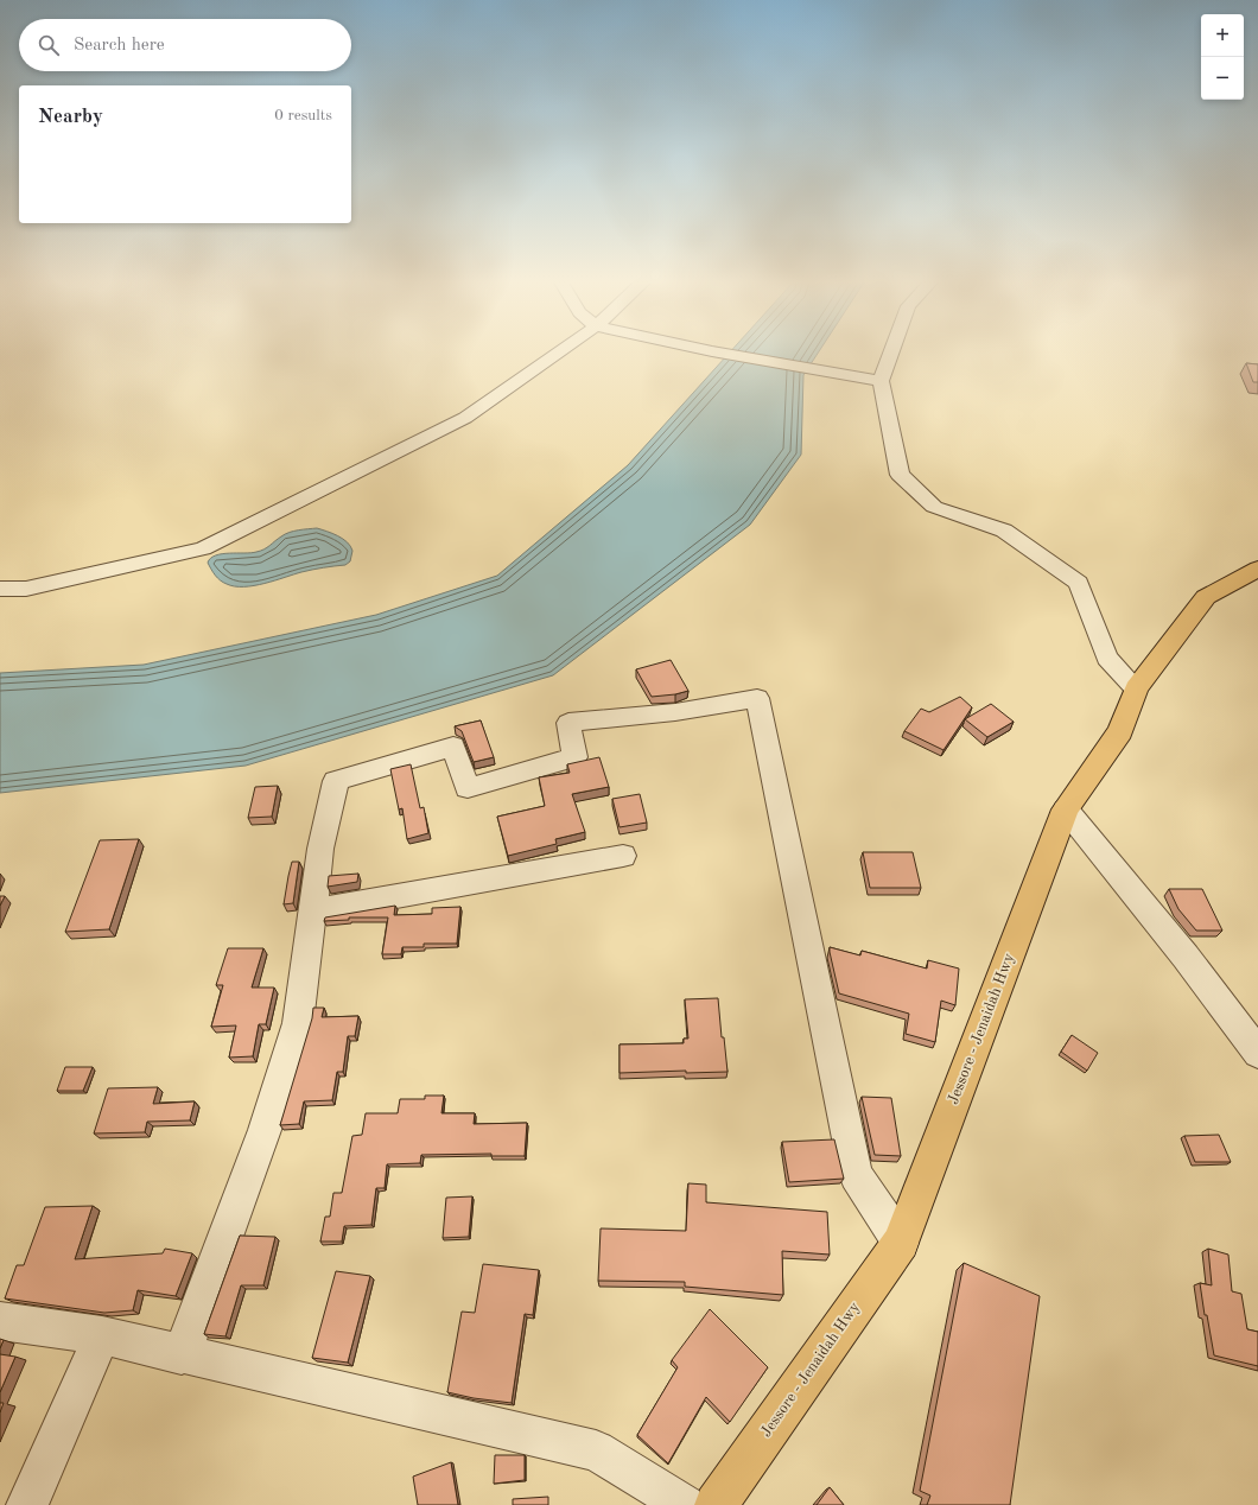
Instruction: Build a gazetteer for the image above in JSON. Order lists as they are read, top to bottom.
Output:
{
  "streets": {
    "highway": ["Jessore - Jenaidah Hwy"]
  },
  "page": {
    "map_buttons": ["+", "−"],
    "search": "Search here",
    "heading": ["Nearby", "0 results"]
  }
}
